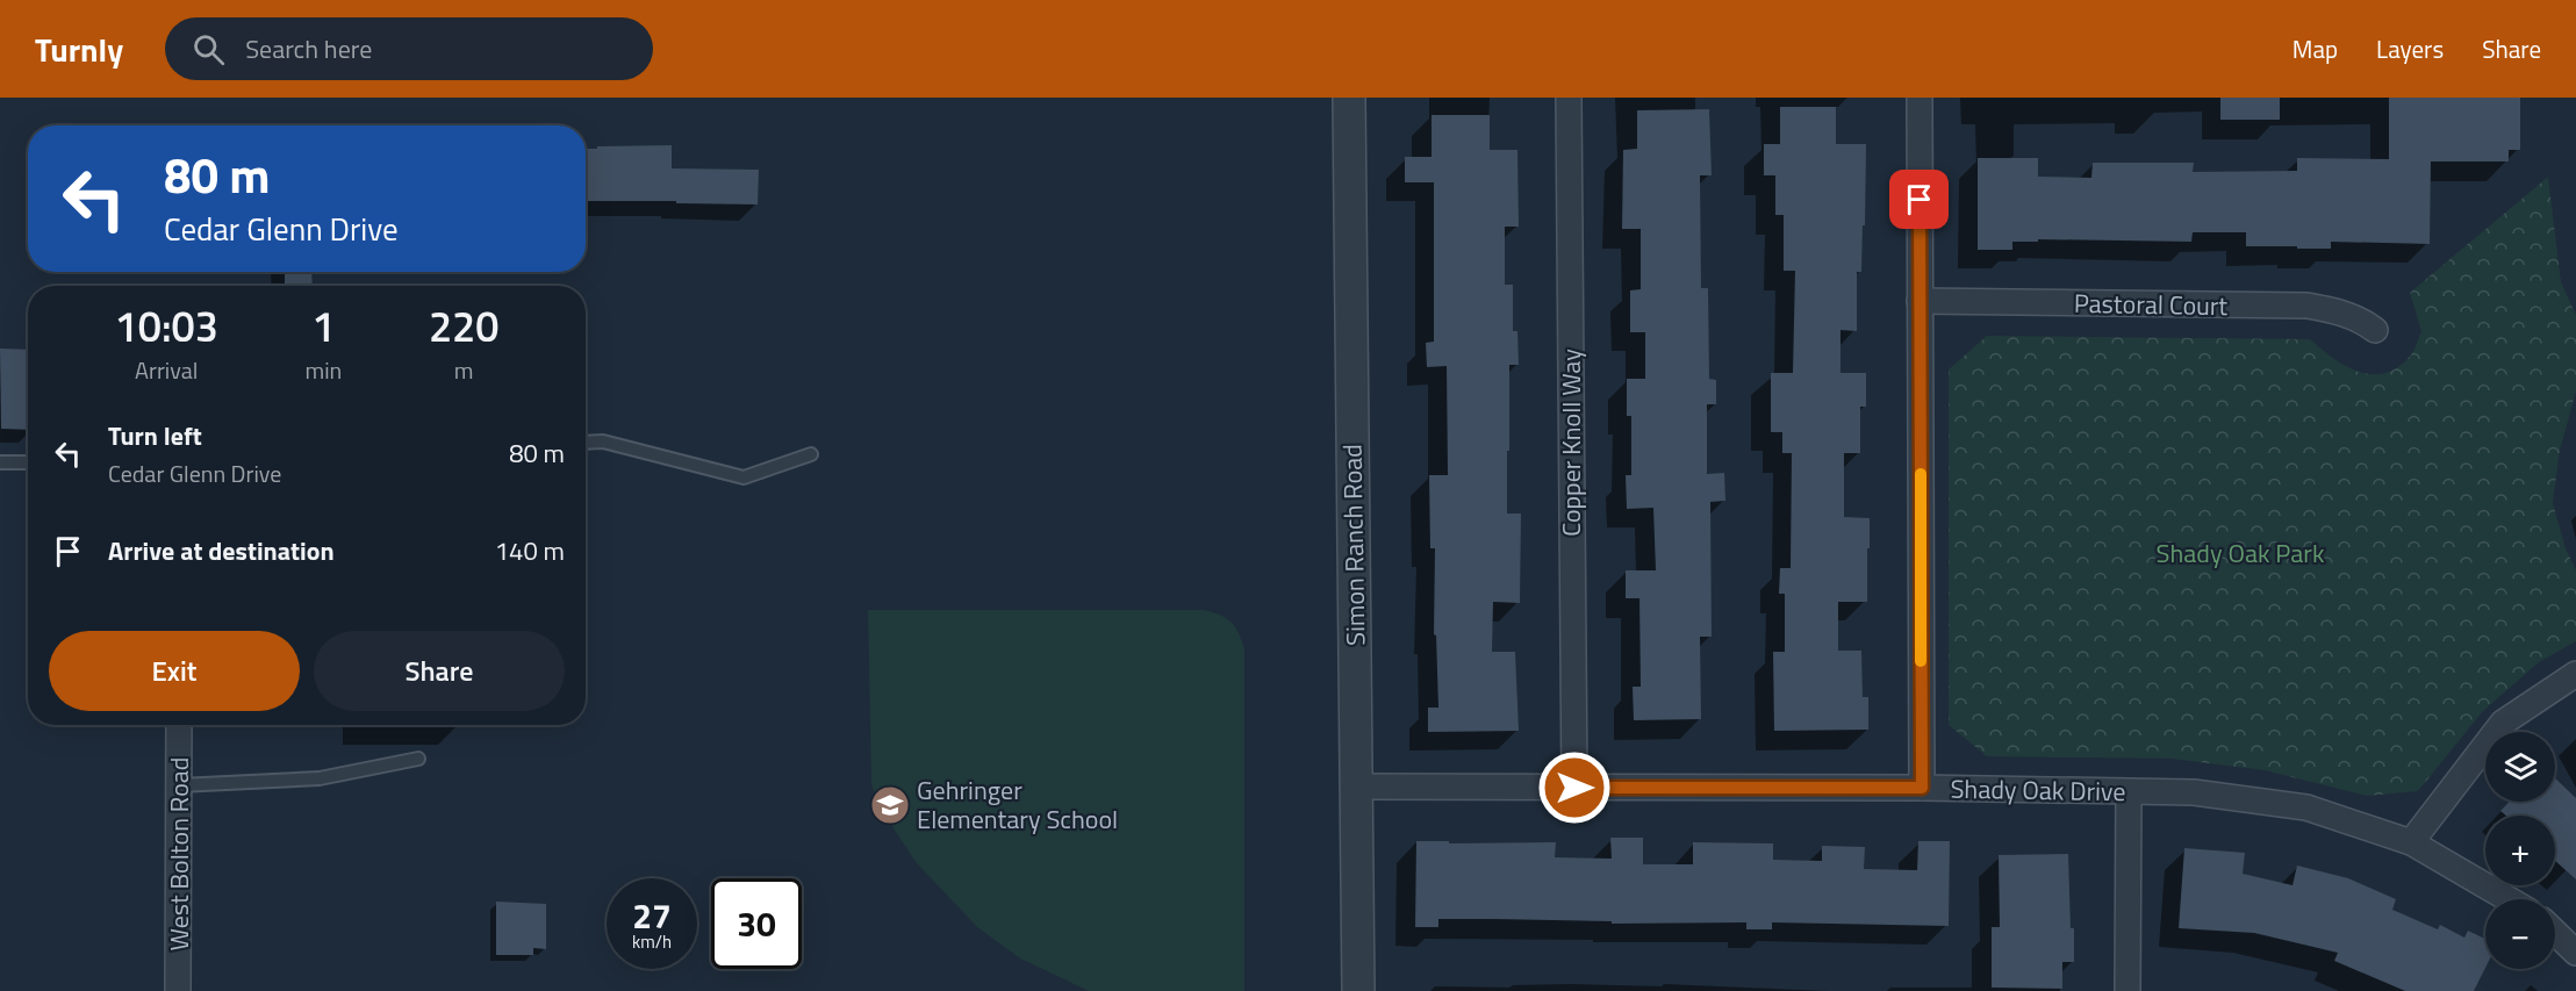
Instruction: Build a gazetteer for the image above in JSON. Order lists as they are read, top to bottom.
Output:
{
  "streets": {
    "street": [
      "Pastoral Court",
      "Copper Knoll Way",
      "Simon Ranch Road",
      "Shady Oak Drive",
      "West Bolton Road"
    ]
  },
  "crossings": [
    ["Copper Knoll Way", "Shady Oak Drive"],
    ["Simon Ranch Road", "Shady Oak Drive"]
  ],
  "parks": ["Shady Oak Park"],
  "places": {
    "school or university": ["Gehringer Elementary School"]
  },
  "page": {
    "header": "Turnly",
    "search": "Search here",
    "nav": ["Map", "Layers", "Share"],
    "turn": ["80 m", "Cedar Glenn Drive"],
    "eta": [
      "10:03",
      "Arrival",
      "1",
      "min",
      "220",
      "m"
    ],
    "list": [
      {
        "name": "Turn left",
        "note": "Cedar Glenn Drive",
        "value": "80 m"
      },
      {
        "name": "Arrive at destination",
        "value": "140 m"
      }
    ],
    "buttons": ["Exit", "Share"],
    "map_buttons": ["+", "−"],
    "speed": "27 km/h",
    "limit": "30"
  }
}
